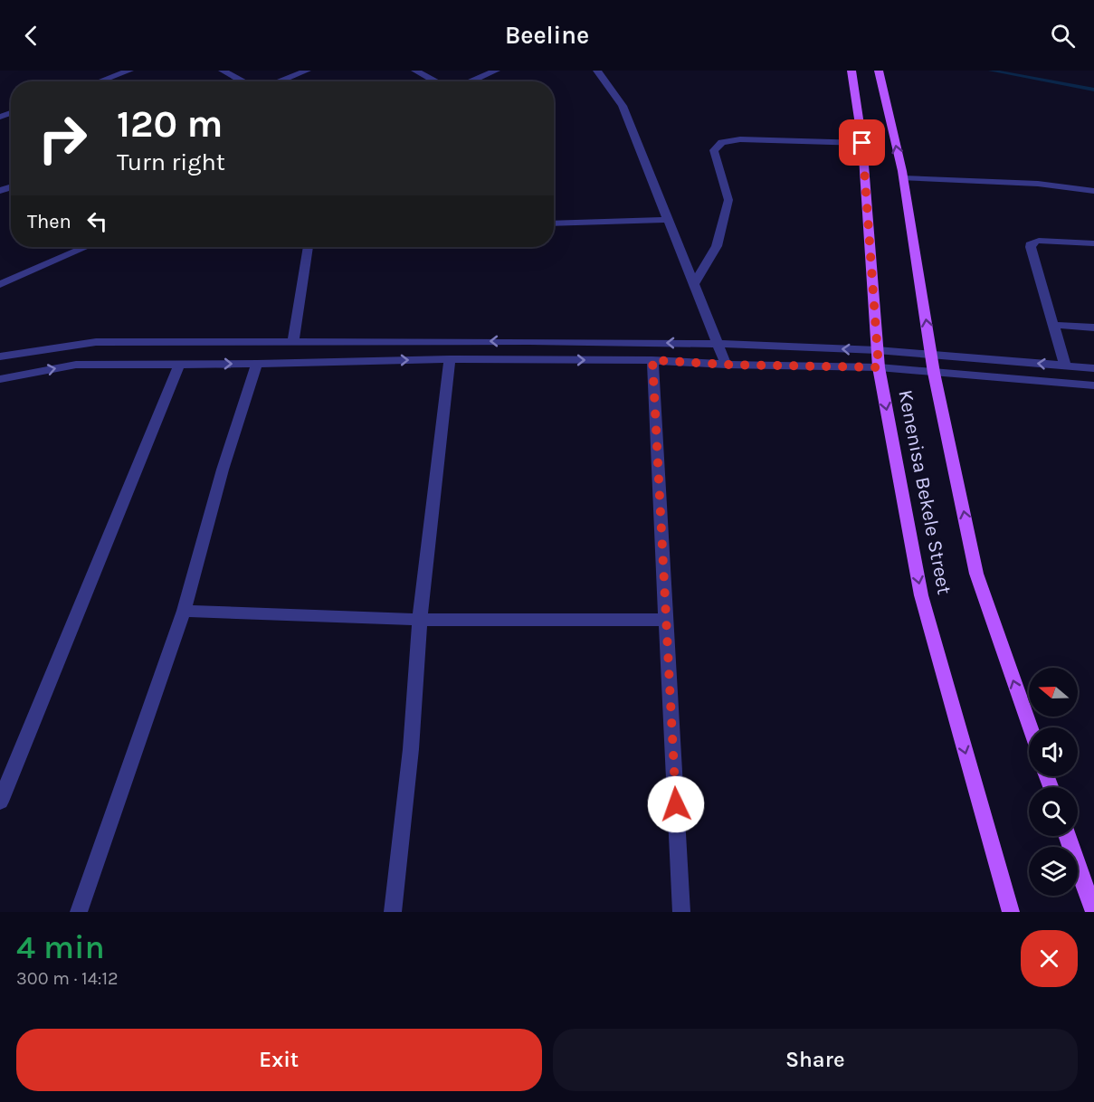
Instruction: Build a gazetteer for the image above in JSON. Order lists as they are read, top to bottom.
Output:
{
  "streets": {
    "main road": ["Kenenisa Bekele Street"]
  },
  "north": "left",
  "page": {
    "header": "Beeline",
    "turn": ["120 m", "Turn right"],
    "then": "Then",
    "heading": ["4 min", "300 m · 14:12"],
    "buttons": ["Exit", "Share"]
  }
}
